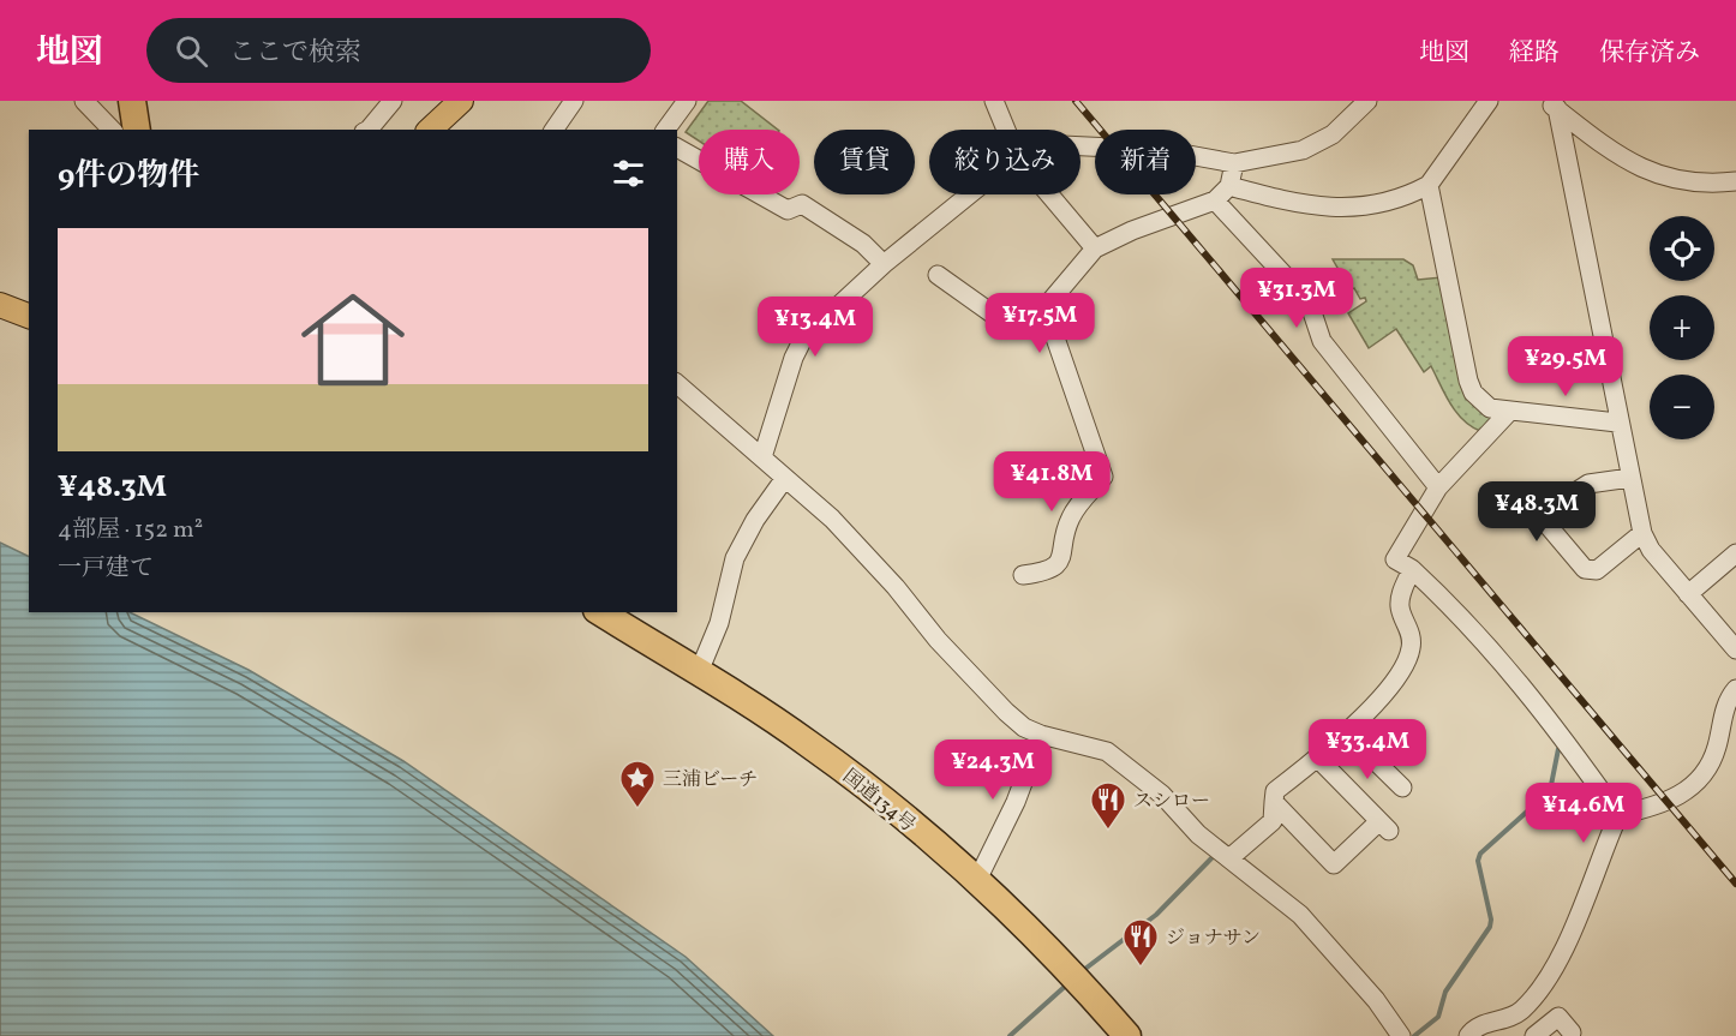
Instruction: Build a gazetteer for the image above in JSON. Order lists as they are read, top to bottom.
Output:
{
  "streets": {
    "highway": ["国道134号"]
  },
  "places": {
    "place": ["三浦ビーチ"],
    "restaurant": ["スシロー", "ジョナサン"]
  },
  "page": {
    "header": "地図",
    "search": "ここで検索",
    "nav": ["地図", "経路", "保存済み"],
    "chip": [
      "購入",
      "賃貸",
      "絞り込み",
      "新着"
    ],
    "heading": "9件の物件",
    "map_buttons": ["+", "−"],
    "list": [
      {
        "name": "¥48.3M",
        "note": "4部屋 · 152 m² · 一戸建て"
      }
    ],
    "price": [
      "¥31.3M",
      "¥17.5M",
      "¥13.4M",
      "¥29.5M",
      "¥41.8M",
      "¥48.3M",
      "¥33.4M",
      "¥24.3M",
      "¥14.6M"
    ]
  }
}
